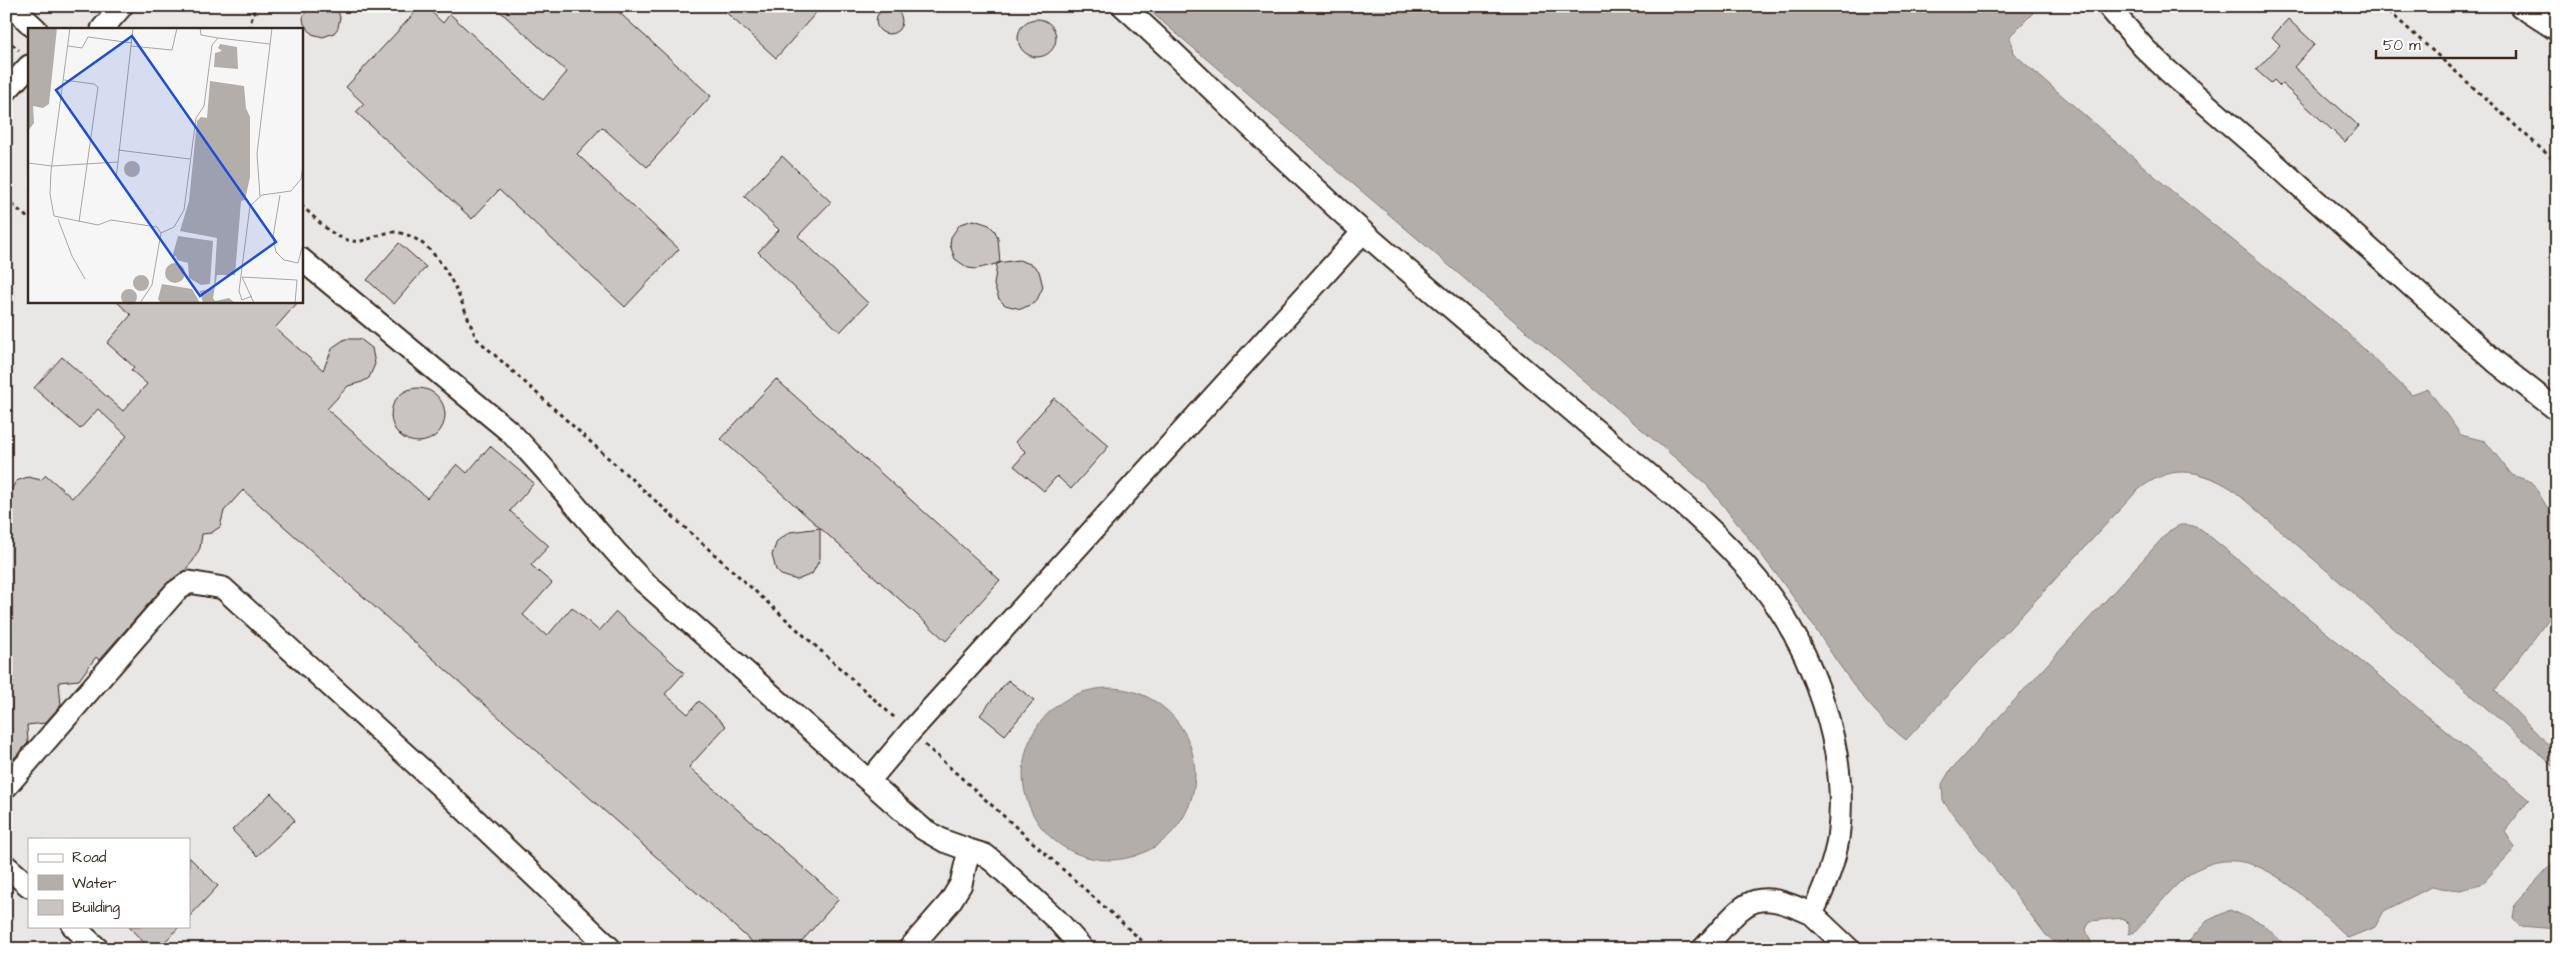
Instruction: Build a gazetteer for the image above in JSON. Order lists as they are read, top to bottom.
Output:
{
  "legend": ["Road", "Water", "Building"],
  "scale_bar": "50 m"
}
